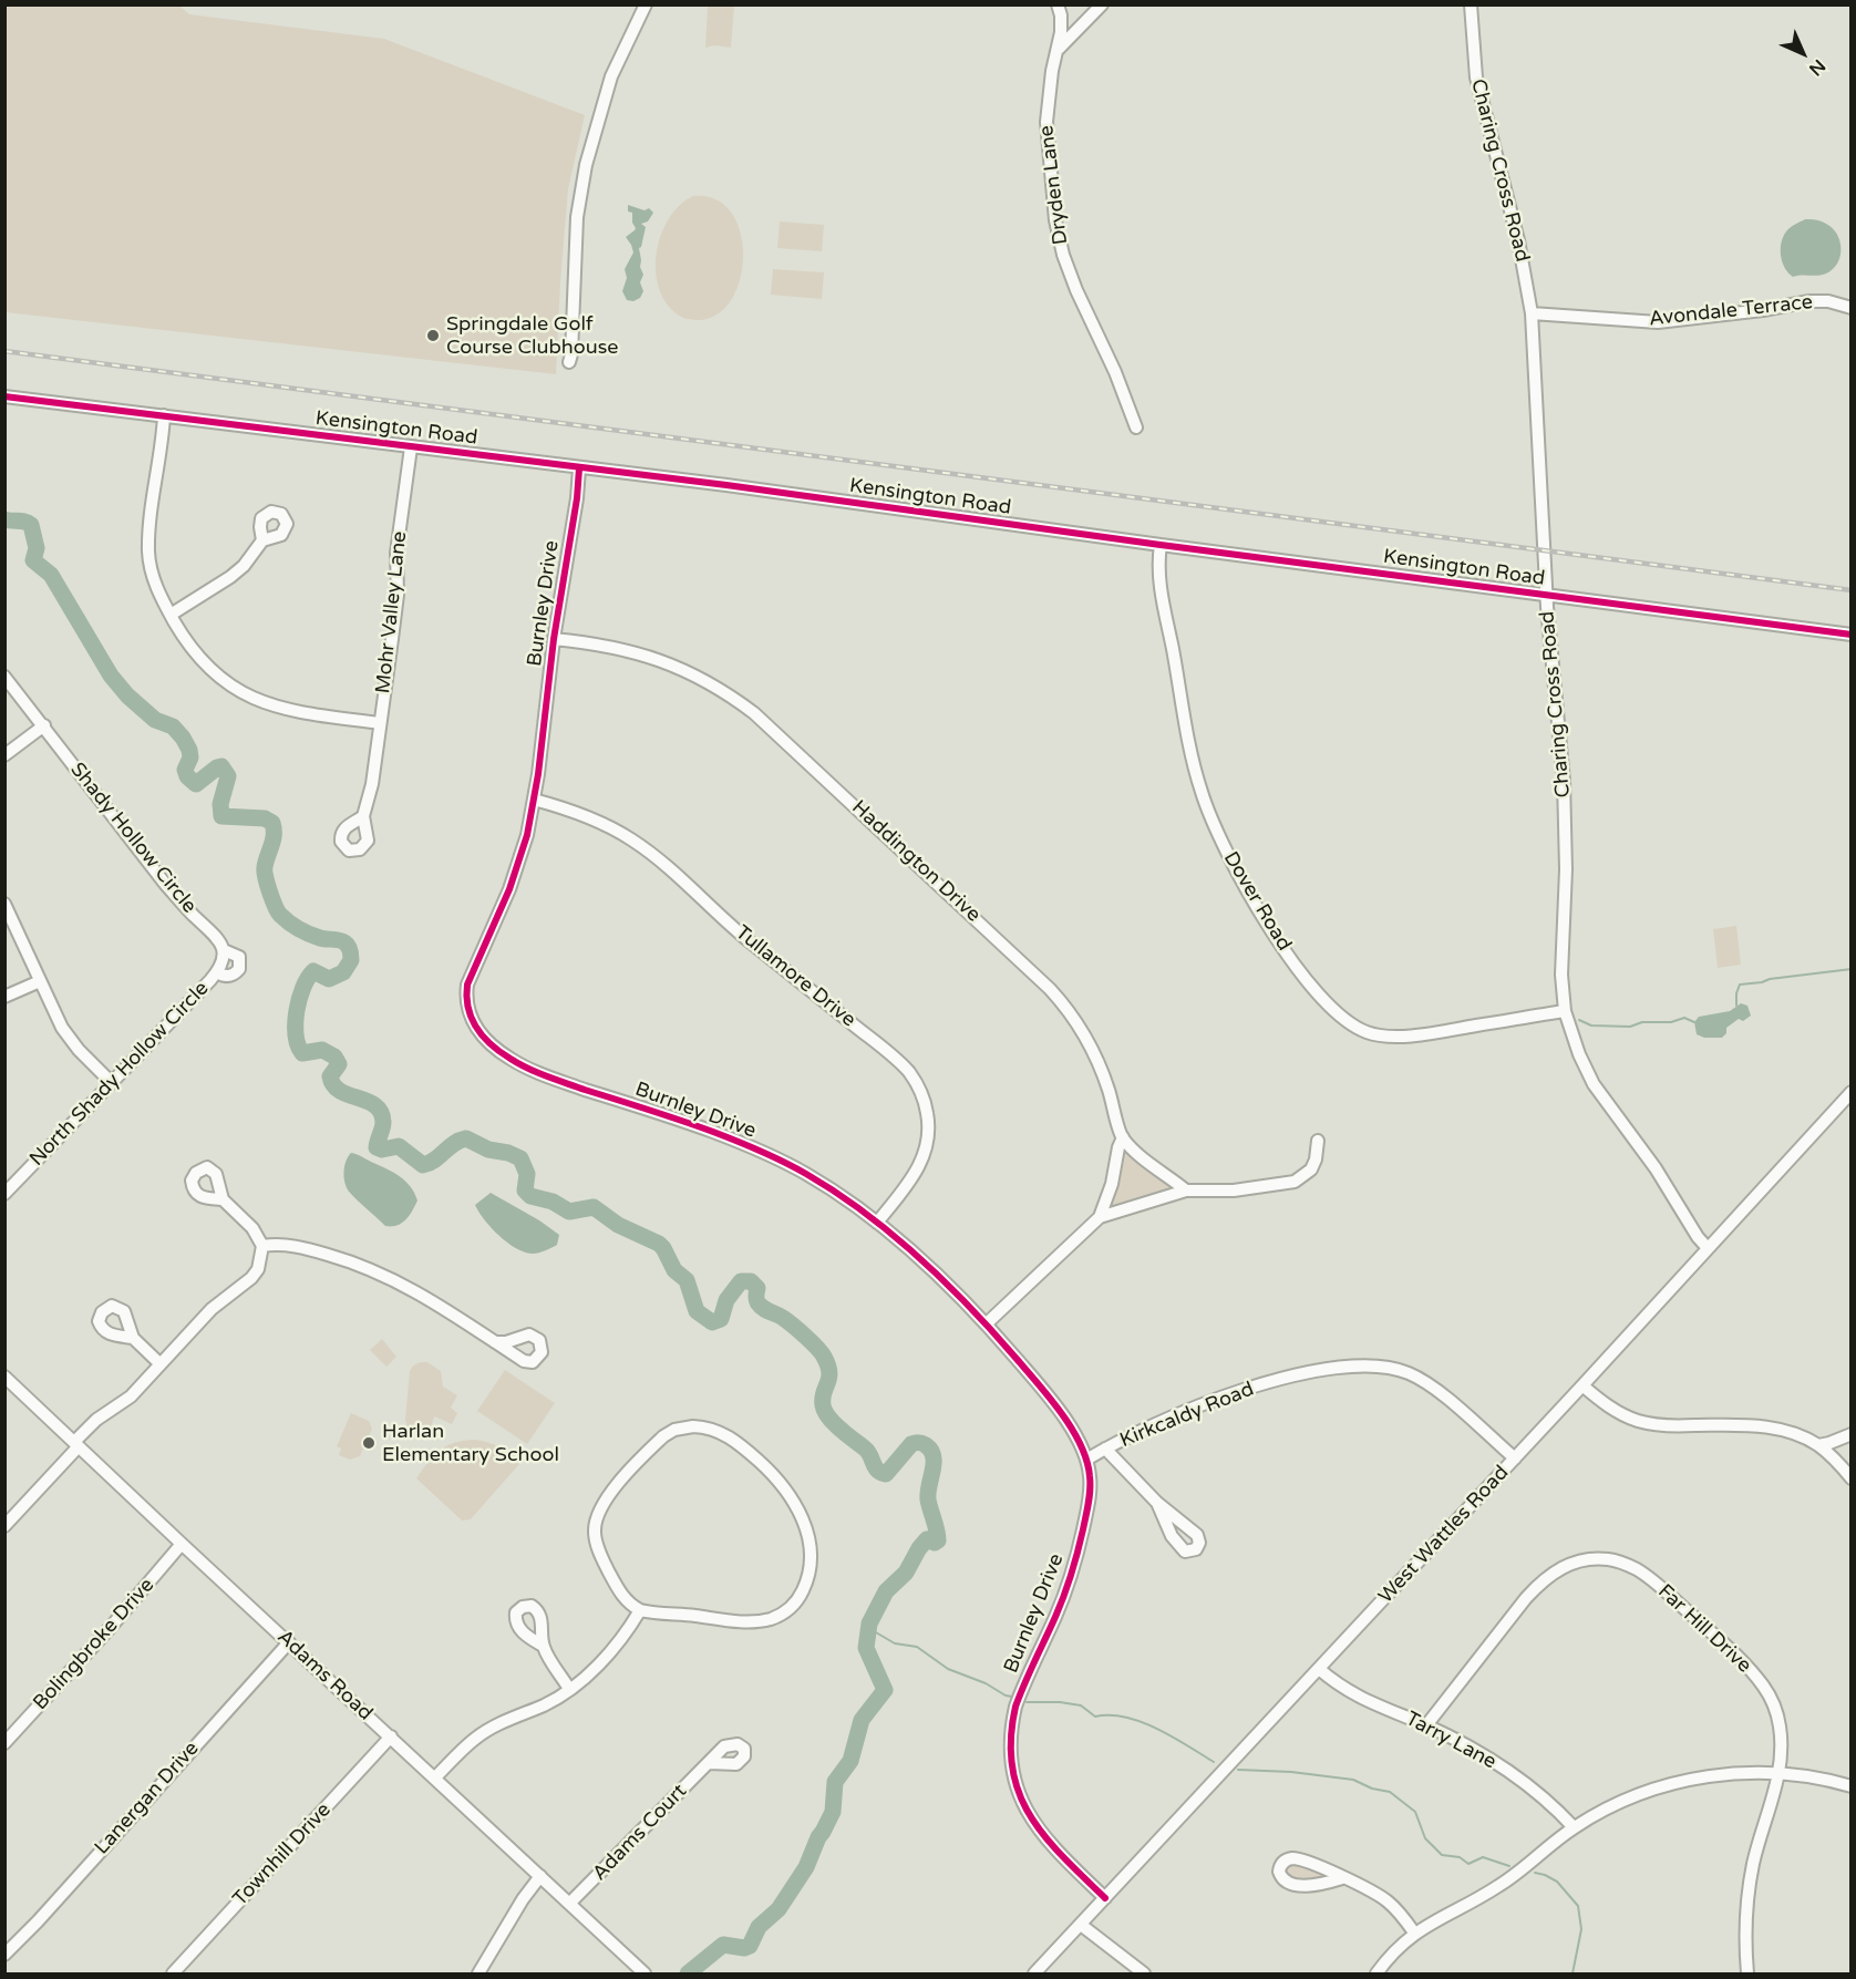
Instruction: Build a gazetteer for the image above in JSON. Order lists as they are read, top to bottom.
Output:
{
  "streets": {
    "street": [
      "Charing Cross Road",
      "Dryden Lane",
      "Avondale Terrace",
      "Kensington Road",
      "Burnley Drive",
      "Mohr Valley Lane",
      "Shady Hollow Circle",
      "Haddington Drive",
      "Dover Road",
      "Tullamore Drive",
      "North Shady Hollow Circle",
      "Kirkcaldy Road",
      "West Wattles Road",
      "Far Hill Drive",
      "Bolingbroke Drive",
      "Adams Road",
      "Tarry Lane",
      "Lanergan Drive",
      "Adams Court",
      "Townhill Drive"
    ]
  },
  "crossings": [
    ["Charing Cross Road", "Avondale Terrace"],
    ["Charing Cross Road", "Kensington Road"],
    ["Charing Cross Road", "Dover Road"],
    ["Charing Cross Road", "West Wattles Road"],
    ["Kensington Road", "Burnley Drive"],
    ["Kensington Road", "Mohr Valley Lane"],
    ["Kensington Road", "Dover Road"],
    ["Burnley Drive", "Haddington Drive"],
    ["Burnley Drive", "Tullamore Drive"],
    ["Burnley Drive", "West Wattles Road"],
    ["Shady Hollow Circle", "North Shady Hollow Circle"],
    ["Kirkcaldy Road", "West Wattles Road"],
    ["West Wattles Road", "Tarry Lane"],
    ["Far Hill Drive", "Tarry Lane"],
    ["Bolingbroke Drive", "Adams Road"],
    ["Adams Road", "Lanergan Drive"],
    ["Adams Road", "Adams Court"],
    ["Adams Road", "Townhill Drive"]
  ],
  "places": ["Springdale Golf Course Clubhouse", "Harlan Elementary School"],
  "north": "bottom right"
}
